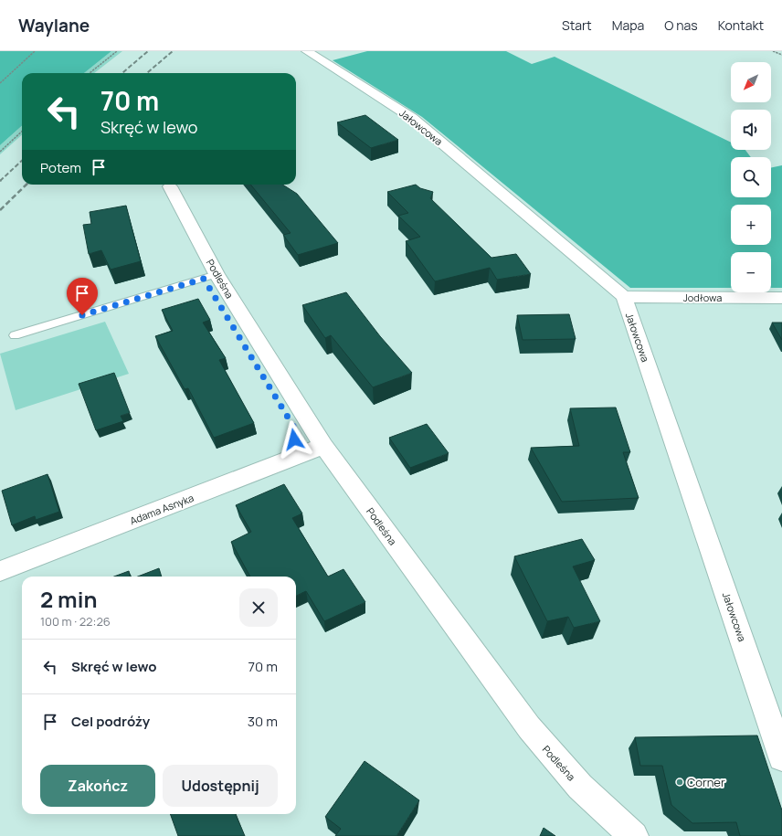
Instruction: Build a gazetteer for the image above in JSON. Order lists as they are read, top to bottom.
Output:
{
  "streets": {
    "street": [
      "Jałowcowa",
      "Podleśna",
      "Jodłowa",
      "Adama Asnyka"
    ]
  },
  "crossings": [
    ["Jałowcowa", "Jodłowa"],
    ["Podleśna", "Adama Asnyka"]
  ],
  "places": ["Corner"],
  "north": "bottom left",
  "page": {
    "header": "Waylane",
    "nav": [
      "Start",
      "Mapa",
      "O nas",
      "Kontakt"
    ],
    "map_buttons": ["+", "−"],
    "turn": ["70 m", "Skręć w lewo"],
    "then": "Potem",
    "heading": ["2 min", "100 m · 22:26"],
    "list": [
      {
        "name": "Skręć w lewo",
        "value": "70 m"
      },
      {
        "name": "Cel podróży",
        "value": "30 m"
      }
    ],
    "buttons": ["Zakończ", "Udostępnij"]
  }
}
